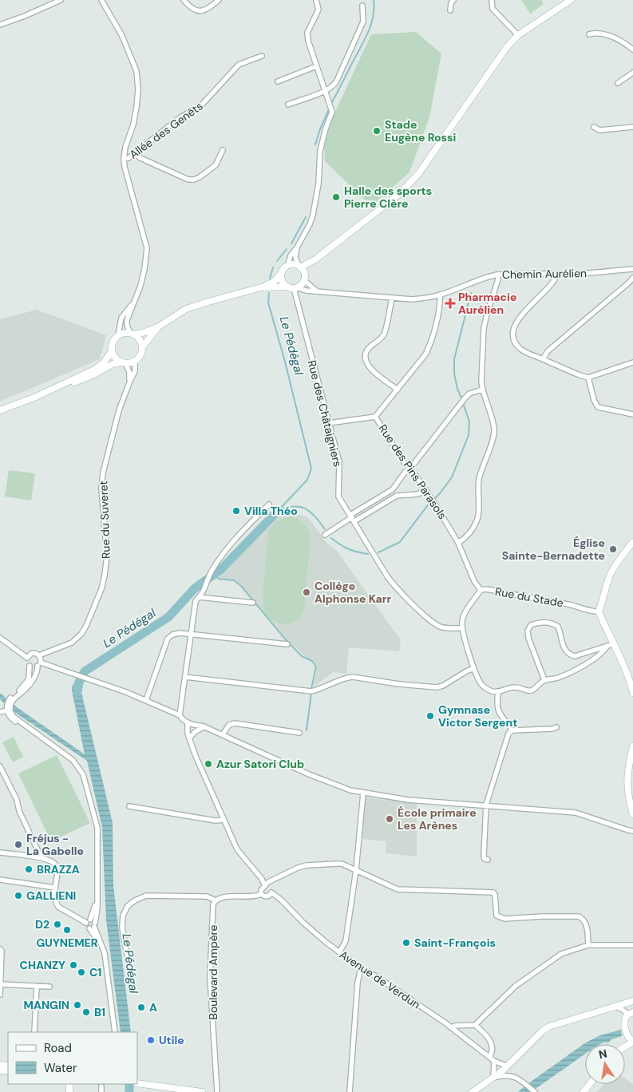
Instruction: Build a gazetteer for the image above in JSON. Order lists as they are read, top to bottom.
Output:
{
  "streets": {
    "street": [
      "Allée des Genêts",
      "Chemin Aurélien",
      "Rue des Châtaigniers",
      "Rue des Pins Parasols",
      "Rue du Suveret",
      "Rue du Stade",
      "Boulevard Ampère",
      "Avenue de Verdun"
    ]
  },
  "crossings": [
    ["Chemin Aurélien", "Rue des Châtaigniers"],
    ["Chemin Aurélien", "Rue des Pins Parasols"],
    ["Rue des Châtaigniers", "Rue du Stade"],
    ["Rue des Pins Parasols", "Rue du Stade"]
  ],
  "water": ["Le Pédégal"],
  "places": {
    "other": [
      "Stade Eugène Rossi",
      "Halle des sports Pierre Clère",
      "Villa Théo",
      "Église Sainte-Bernadette",
      "Collège Alphonse Karr",
      "Gymnase Victor Sergent",
      "Azur Satori Club",
      "École primaire Les Arènes",
      "Fréjus - La Gabelle",
      "BRAZZA",
      "GALLIENI",
      "D2",
      "GUYNEMER",
      "Saint-François",
      "CHANZY",
      "C1",
      "MANGIN",
      "A",
      "B1",
      "Utile"
    ],
    "health": ["Pharmacie Aurélien"]
  },
  "legend": ["Road", "Water"],
  "north": "top"
}
